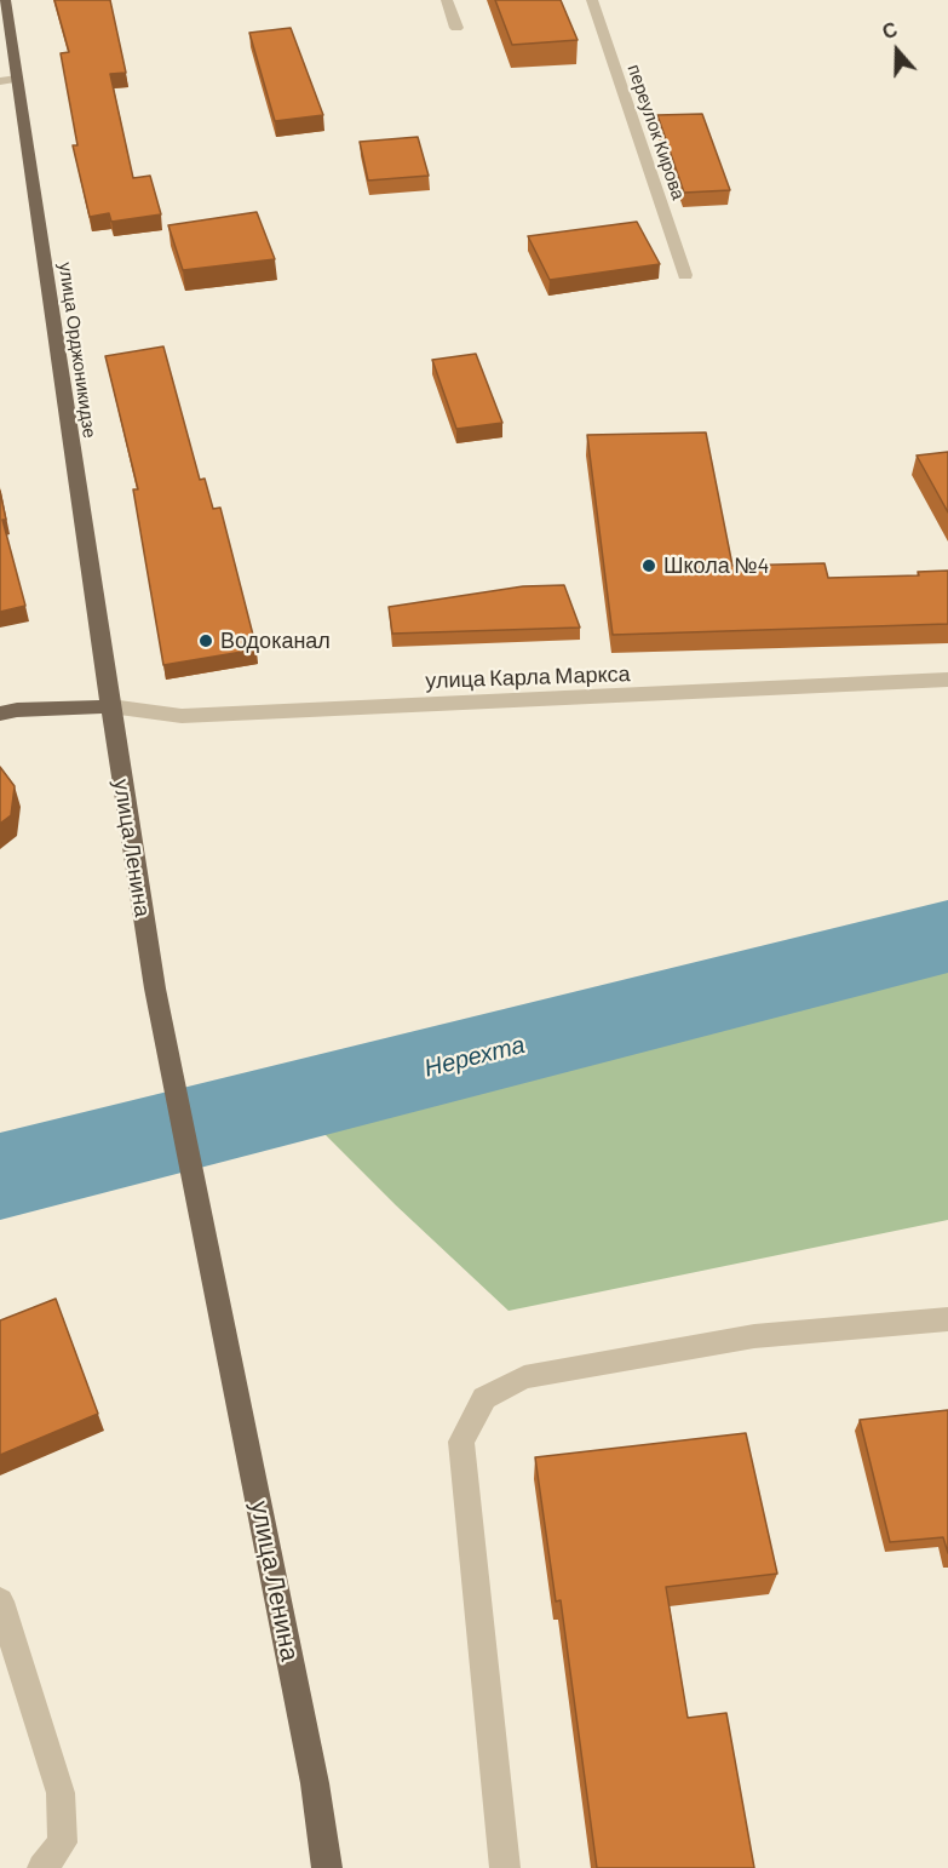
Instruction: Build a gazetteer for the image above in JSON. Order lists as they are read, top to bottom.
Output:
{
  "streets": {
    "main road": ["улица Орджоникидзе", "улица Ленина"],
    "street": ["переулок Кирова", "улица Карла Маркса"]
  },
  "crossings": [
    ["улица Орджоникидзе", "улица Карла Маркса"],
    ["улица Орджоникидзе", "улица Ленина"],
    ["улица Карла Маркса", "улица Ленина"]
  ],
  "water": ["Нерехта"],
  "places": ["Школа №4", "Водоканал"],
  "north": "top"
}
